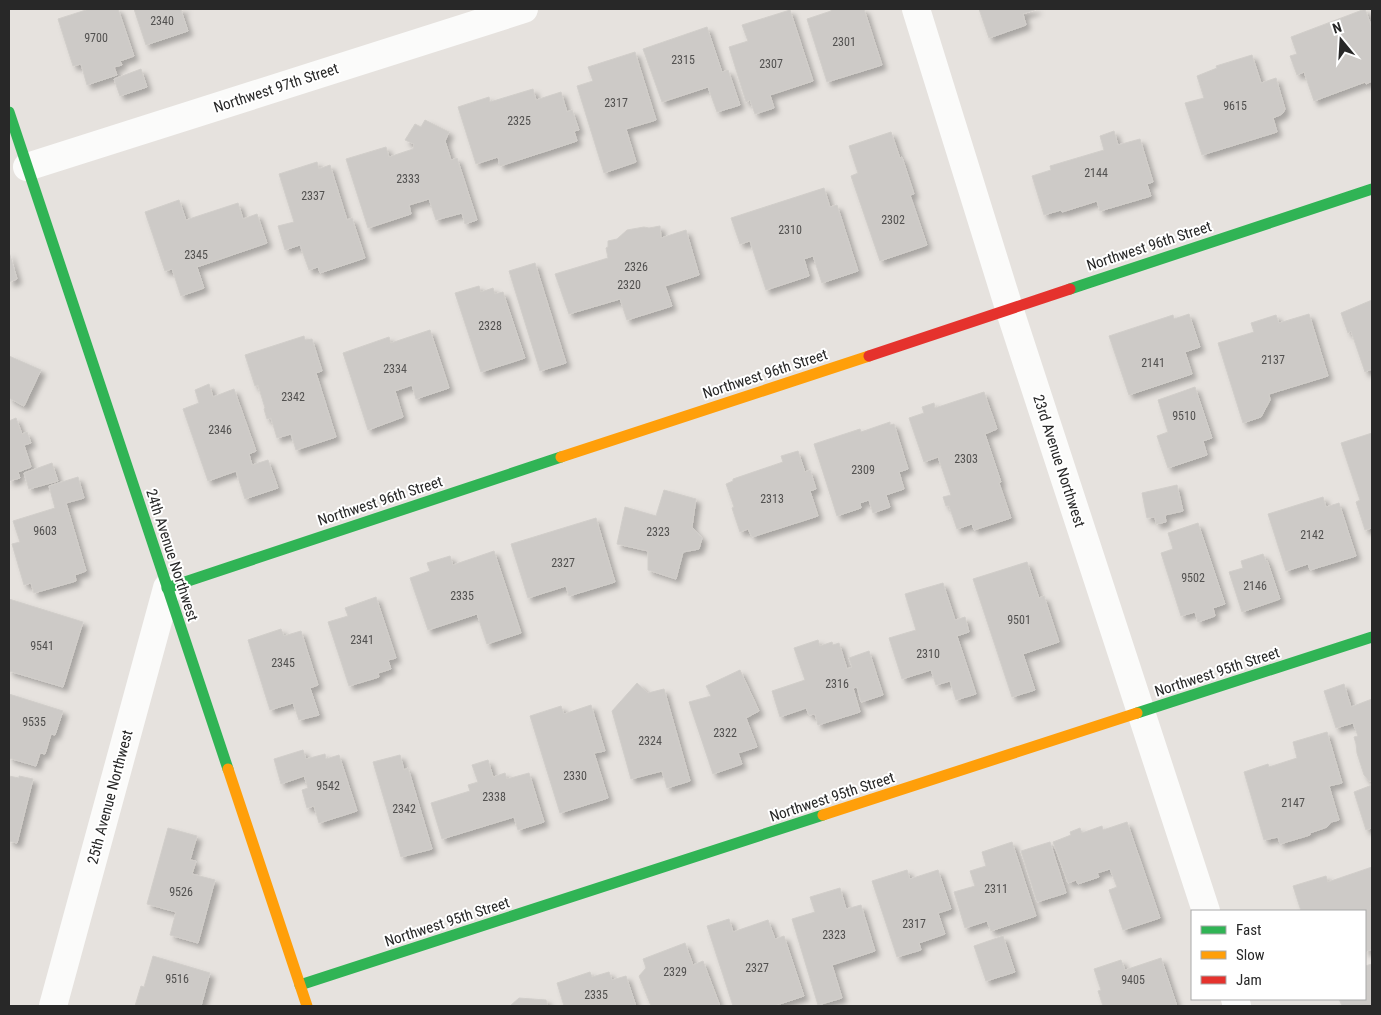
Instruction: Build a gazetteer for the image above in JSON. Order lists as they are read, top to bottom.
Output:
{
  "streets": {
    "street": [
      "Northwest 97th Street",
      "Northwest 96th Street",
      "23rd Avenue Northwest",
      "24th Avenue Northwest",
      "Northwest 95th Street",
      "25th Avenue Northwest"
    ]
  },
  "crossings": [
    ["Northwest 97th Street", "24th Avenue Northwest"],
    ["Northwest 96th Street", "23rd Avenue Northwest"],
    ["Northwest 96th Street", "24th Avenue Northwest"],
    ["Northwest 96th Street", "25th Avenue Northwest"],
    ["23rd Avenue Northwest", "Northwest 95th Street"],
    ["24th Avenue Northwest", "Northwest 95th Street"],
    ["24th Avenue Northwest", "25th Avenue Northwest"]
  ],
  "house_numbers": [
    "2340",
    "9700",
    "2301",
    "2315",
    "2307",
    "2317",
    "9615",
    "2325",
    "2144",
    "2333",
    "2337",
    "2302",
    "2310",
    "2345",
    "2326",
    "2320",
    "2328",
    "2137",
    "2141",
    "2334",
    "2342",
    "9510",
    "2346",
    "2303",
    "2309",
    "2313",
    "9603",
    "2323",
    "2142",
    "2327",
    "9502",
    "2146",
    "2335",
    "9501",
    "2341",
    "9541",
    "2310",
    "2345",
    "2316",
    "9535",
    "2322",
    "2324",
    "2330",
    "9542",
    "2338",
    "2147",
    "2342",
    "2311",
    "9526",
    "2317",
    "2323",
    "2327",
    "2329",
    "9516",
    "9405",
    "2335"
  ],
  "legend": ["Fast", "Slow", "Jam"],
  "north": "top"
}
